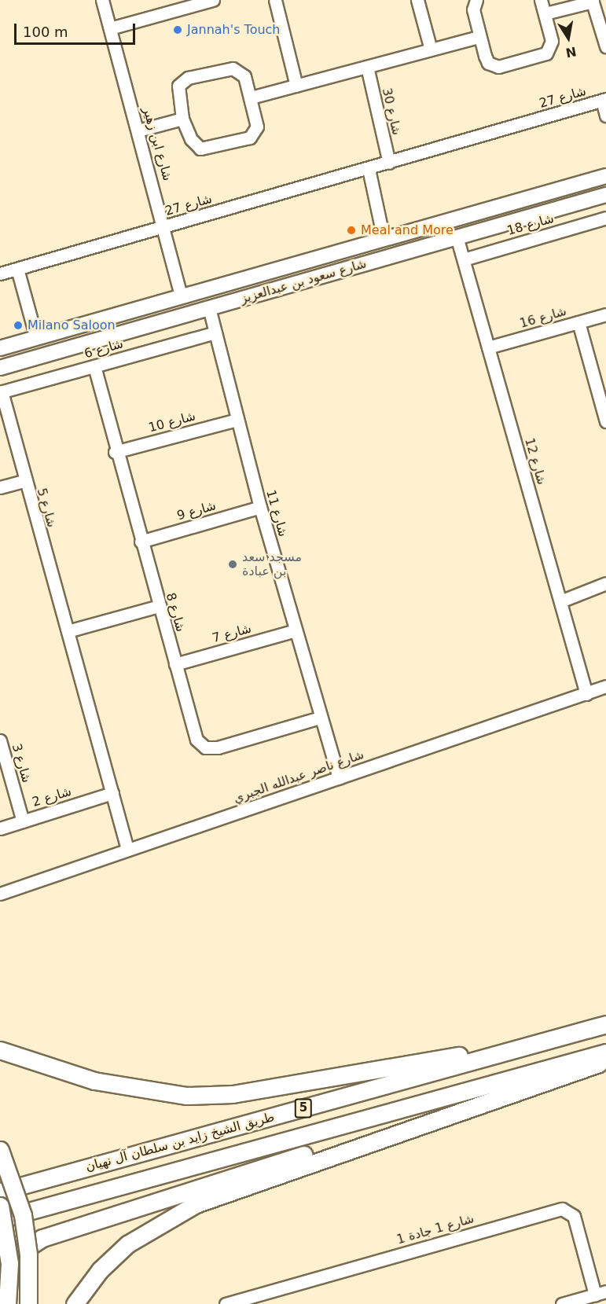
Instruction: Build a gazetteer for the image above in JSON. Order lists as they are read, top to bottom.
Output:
{
  "streets": {
    "highway": ["5", "طريق الشيخ زايد بن سلطان آل نهيان"],
    "main road": ["شارع سعود بن عبدالعزيز"],
    "street": [
      "شارع 27",
      "شارع 30",
      "شارع ابن زهير",
      "شارع 18",
      "شارع 16",
      "شارع 6",
      "شارع 10",
      "شارع 12",
      "شارع 5",
      "شارع 9",
      "شارع 11",
      "شارع 8",
      "شارع 7",
      "شارع 3",
      "شارع ناصر عبدالله الجبري",
      "شارع 2",
      "شارع 1 جادة 1"
    ]
  },
  "crossings": [
    ["شارع 27", "شارع 30"],
    ["شارع 27", "شارع ابن زهير"],
    ["شارع ابن زهير", "شارع سعود بن عبدالعزيز"],
    ["شارع 18", "شارع 12"],
    ["شارع سعود بن عبدالعزيز", "شارع 12"],
    ["شارع سعود بن عبدالعزيز", "شارع 11"],
    ["شارع 16", "شارع 12"],
    ["شارع 6", "شارع 5"],
    ["شارع 6", "شارع 11"],
    ["شارع 6", "شارع 8"],
    ["شارع 10", "شارع 11"],
    ["شارع 10", "شارع 8"],
    ["شارع 12", "شارع ناصر عبدالله الجبري"],
    ["شارع 5", "شارع ناصر عبدالله الجبري"],
    ["شارع 5", "شارع 2"],
    ["شارع 9", "شارع 11"],
    ["شارع 9", "شارع 8"],
    ["شارع 11", "شارع 8"],
    ["شارع 11", "شارع 7"],
    ["شارع 11", "شارع ناصر عبدالله الجبري"],
    ["شارع 8", "شارع 7"],
    ["شارع 3", "شارع 2"]
  ],
  "places": [
    "Jannah's Touch",
    "Meal and More",
    "Milano Saloon",
    "مسجد سعد بن عبادة"
  ],
  "scale_bar": "100 m",
  "north": "bottom"
}
